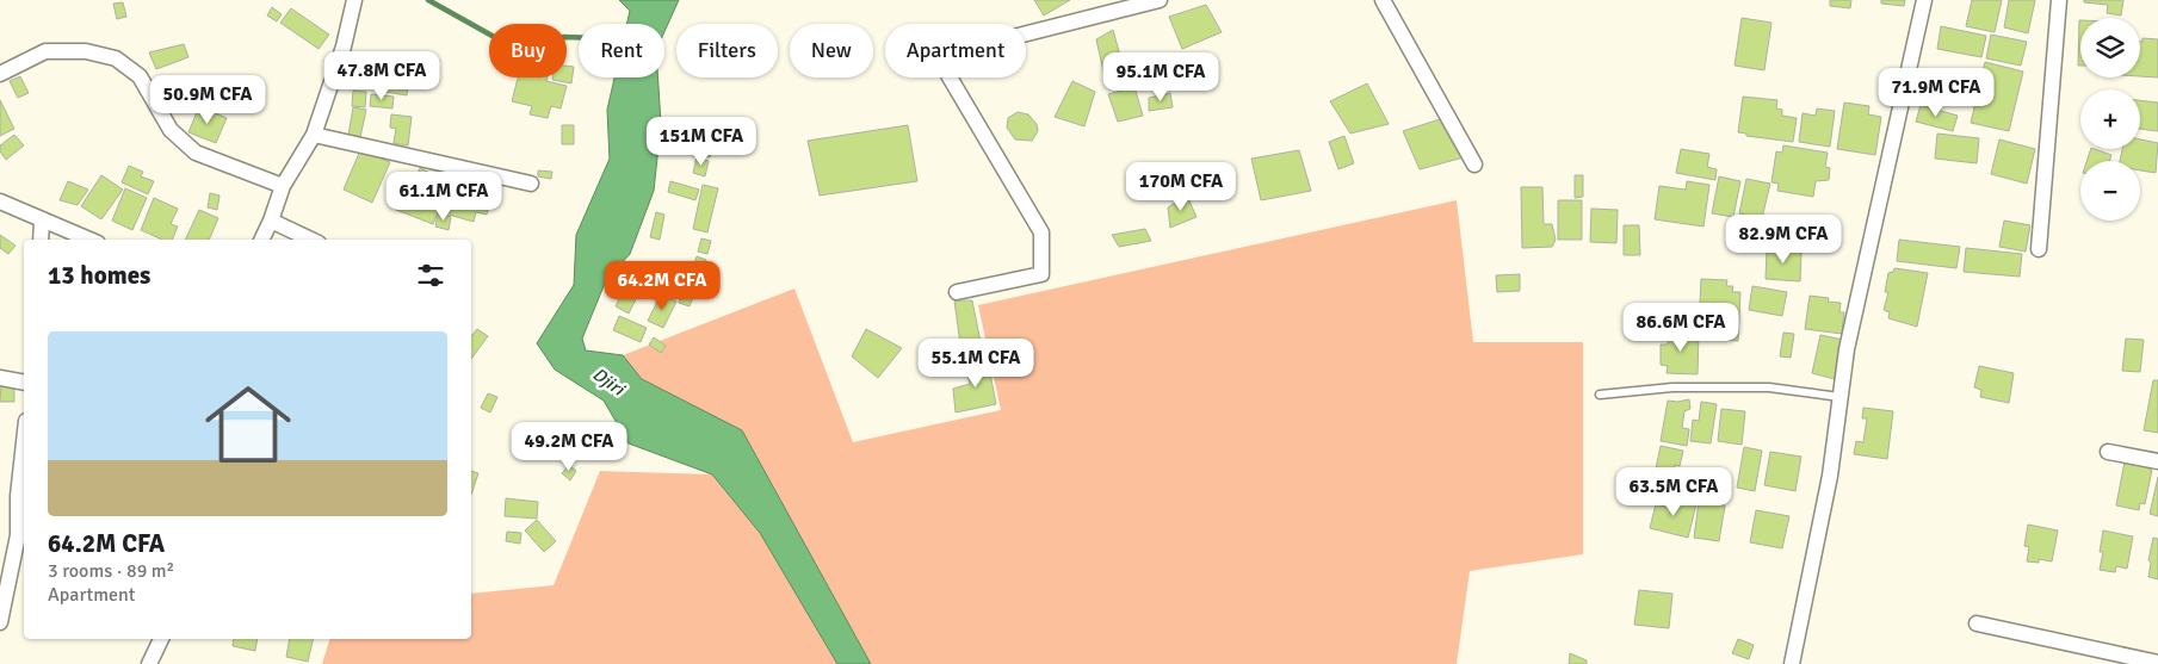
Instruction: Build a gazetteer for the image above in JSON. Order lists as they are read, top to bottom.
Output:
{
  "water": ["Djiri"],
  "page": {
    "map_buttons": ["+", "−"],
    "chip": [
      "Buy",
      "Rent",
      "Filters",
      "New",
      "Apartment"
    ],
    "price": [
      "47.8M CFA",
      "95.1M CFA",
      "71.9M CFA",
      "50.9M CFA",
      "151M CFA",
      "170M CFA",
      "61.1M CFA",
      "82.9M CFA",
      "64.2M CFA",
      "86.6M CFA",
      "55.1M CFA",
      "49.2M CFA",
      "63.5M CFA"
    ],
    "heading": "13 homes",
    "list": [
      {
        "name": "64.2M CFA",
        "note": "3 rooms · 89 m² · Apartment"
      }
    ]
  }
}
